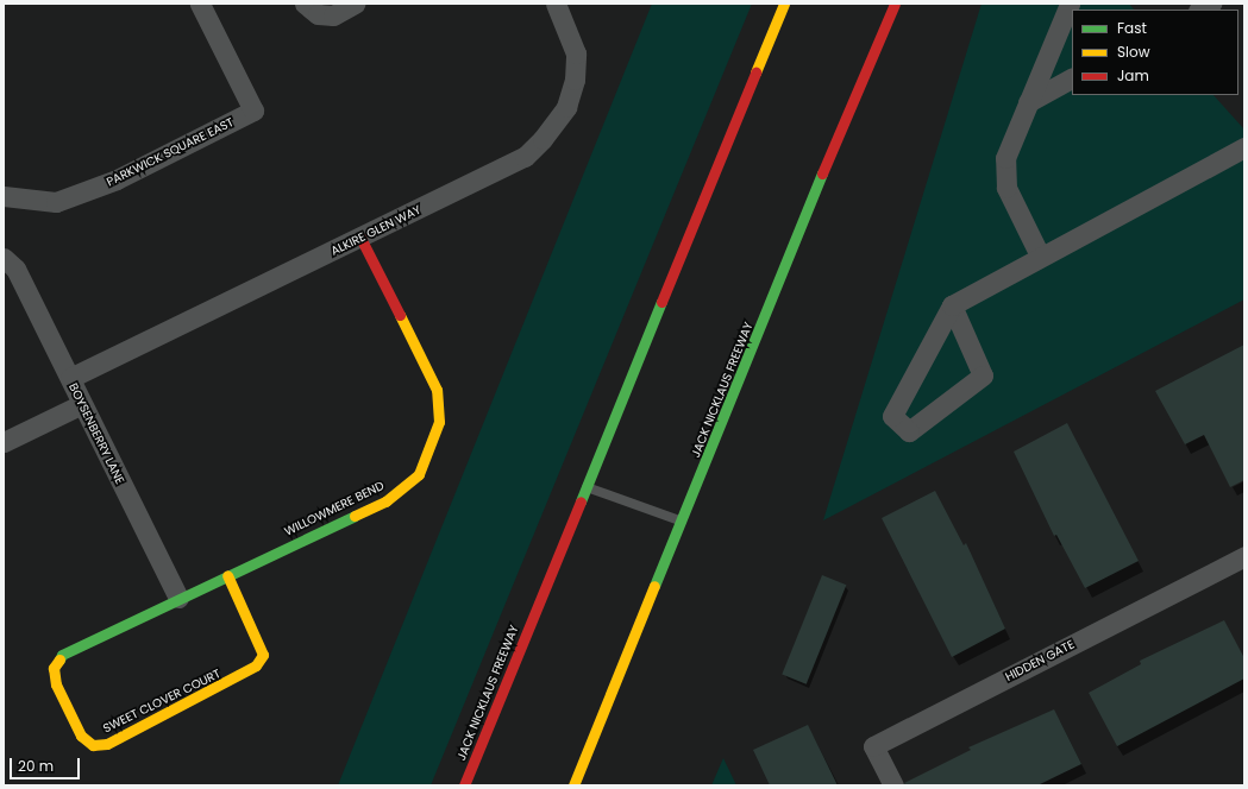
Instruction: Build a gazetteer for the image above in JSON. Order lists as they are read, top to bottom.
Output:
{
  "streets": {
    "main road": ["JACK NICKLAUS FREEWAY", "WILLOWMERE BEND", "SWEET CLOVER COURT"],
    "street": [
      "PARKWICK SQUARE EAST",
      "ALKIRE GLEN WAY",
      "BOYSENBERRY LANE",
      "HIDDEN GATE"
    ]
  },
  "crossings": [
    ["ALKIRE GLEN WAY", "BOYSENBERRY LANE"],
    ["ALKIRE GLEN WAY", "WILLOWMERE BEND"],
    ["BOYSENBERRY LANE", "WILLOWMERE BEND"],
    ["BOYSENBERRY LANE", "SWEET CLOVER COURT"],
    ["WILLOWMERE BEND", "SWEET CLOVER COURT"]
  ],
  "legend": ["Fast", "Slow", "Jam"],
  "scale_bar": "20 m"
}
